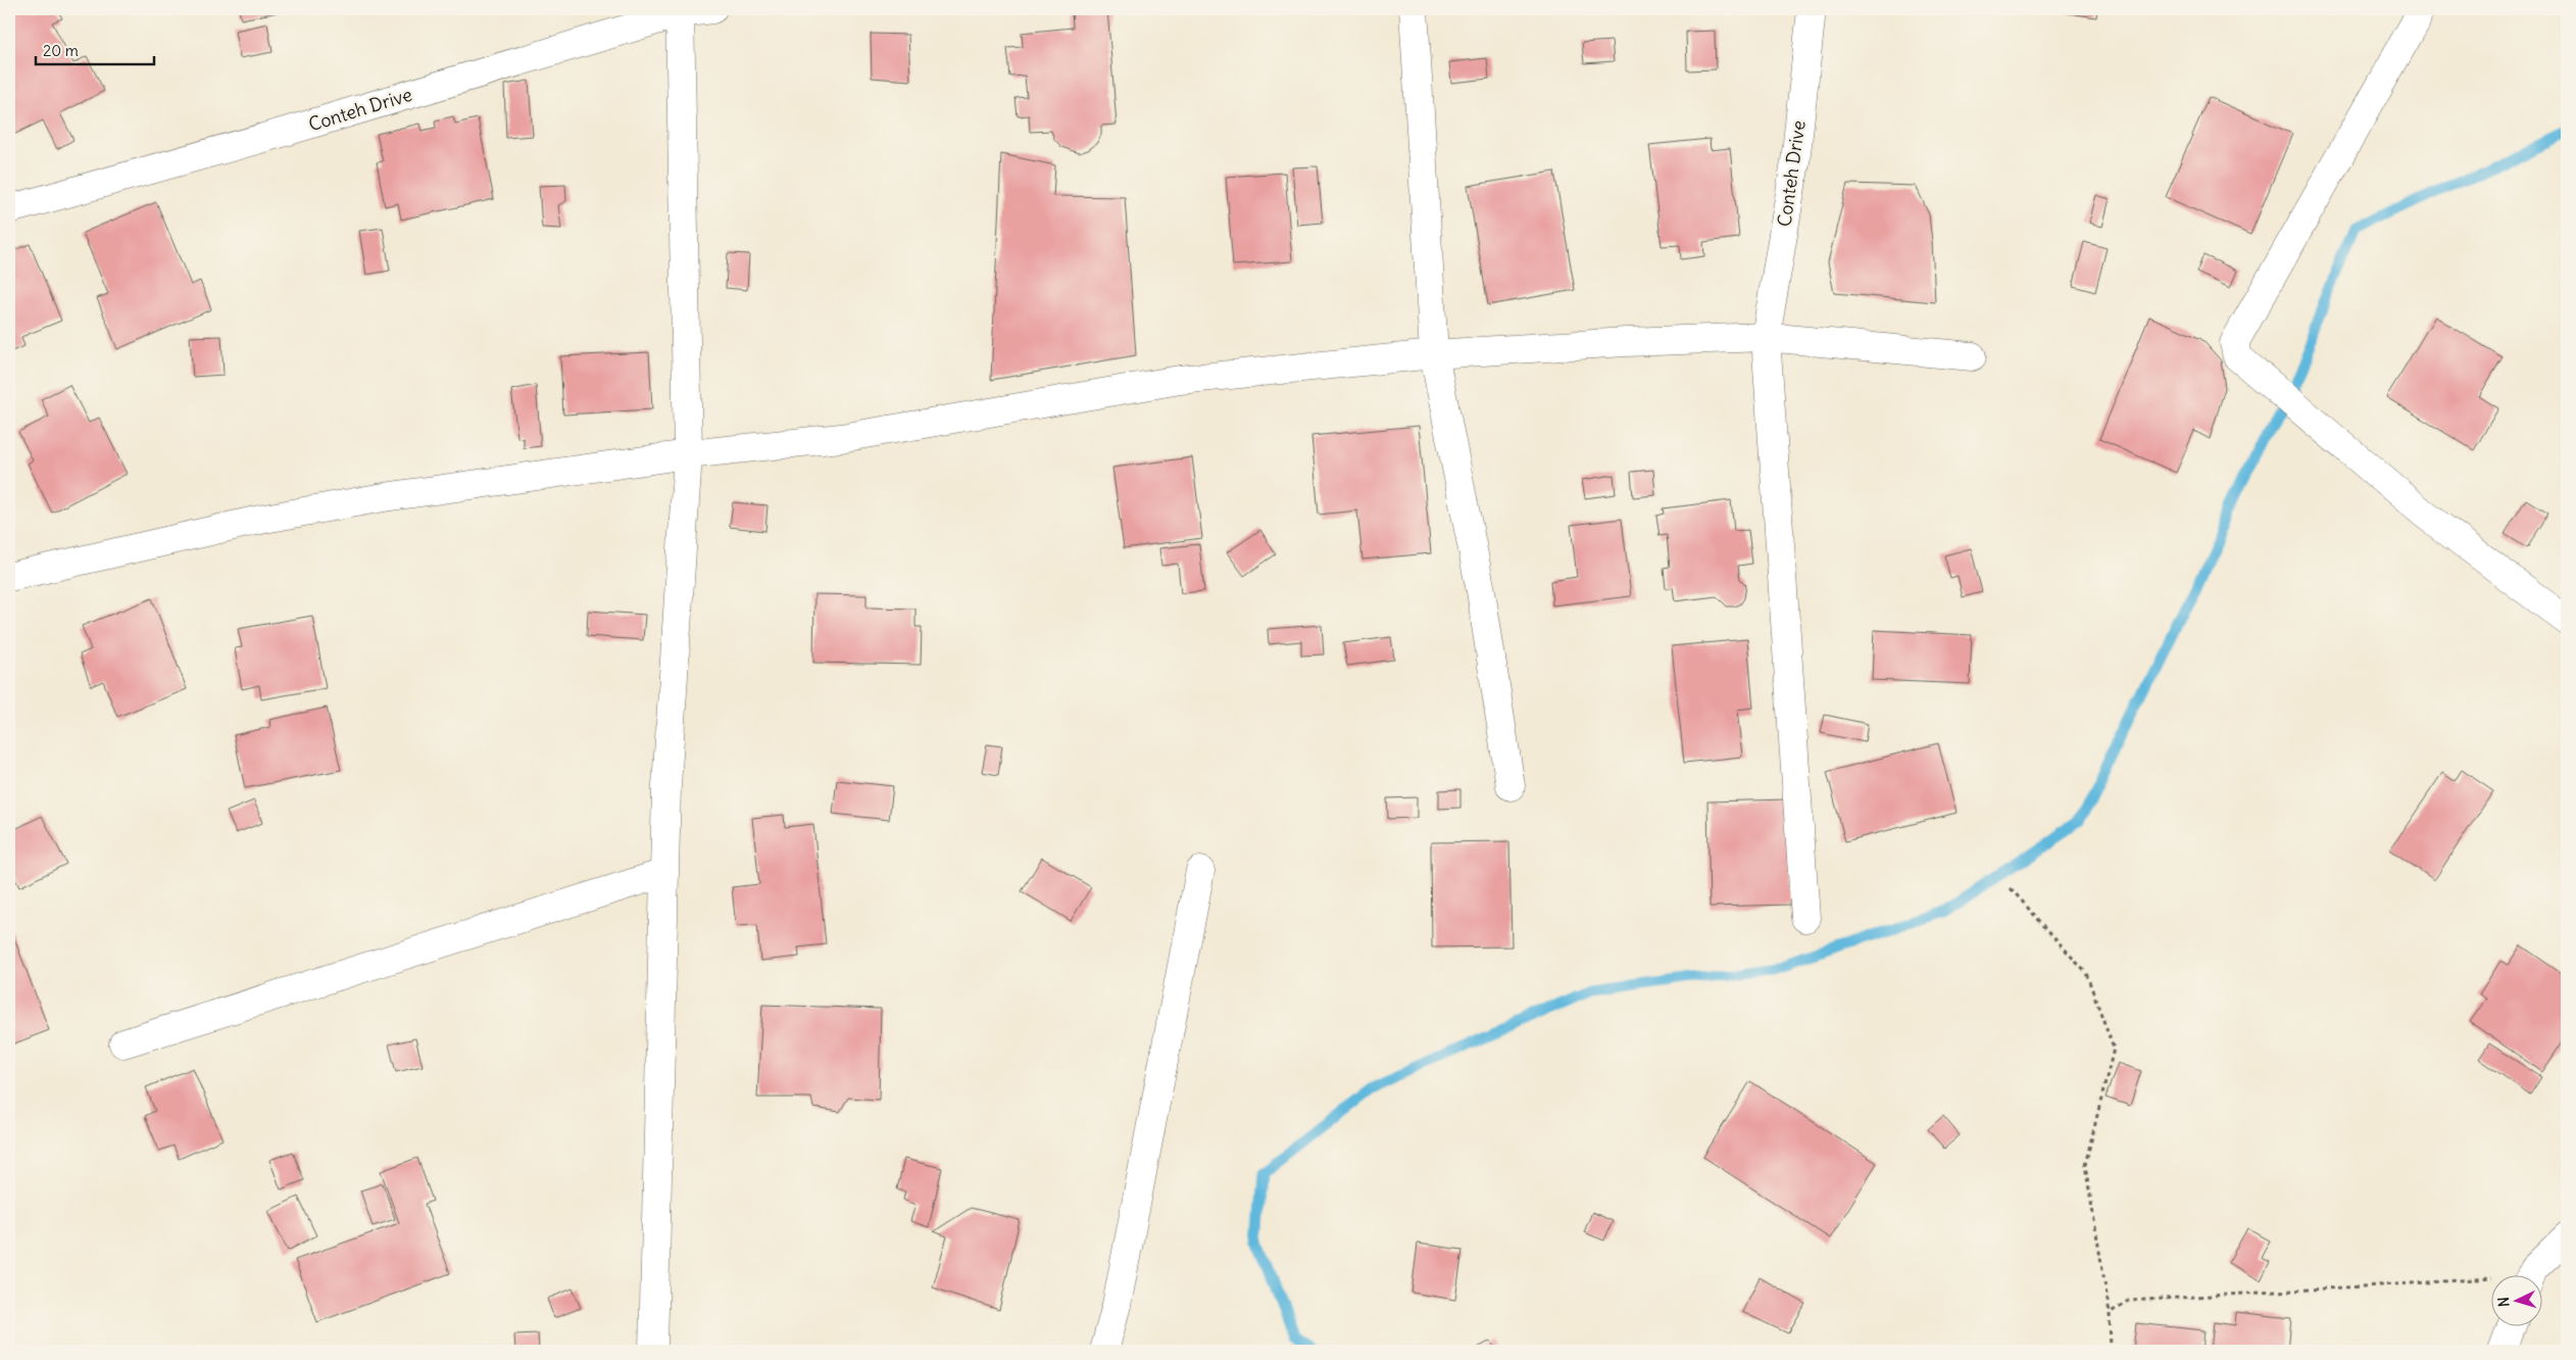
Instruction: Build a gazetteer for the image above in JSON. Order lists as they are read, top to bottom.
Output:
{
  "streets": {
    "street": ["Conteh Drive"]
  },
  "scale_bar": "20 m",
  "north": "left"
}
